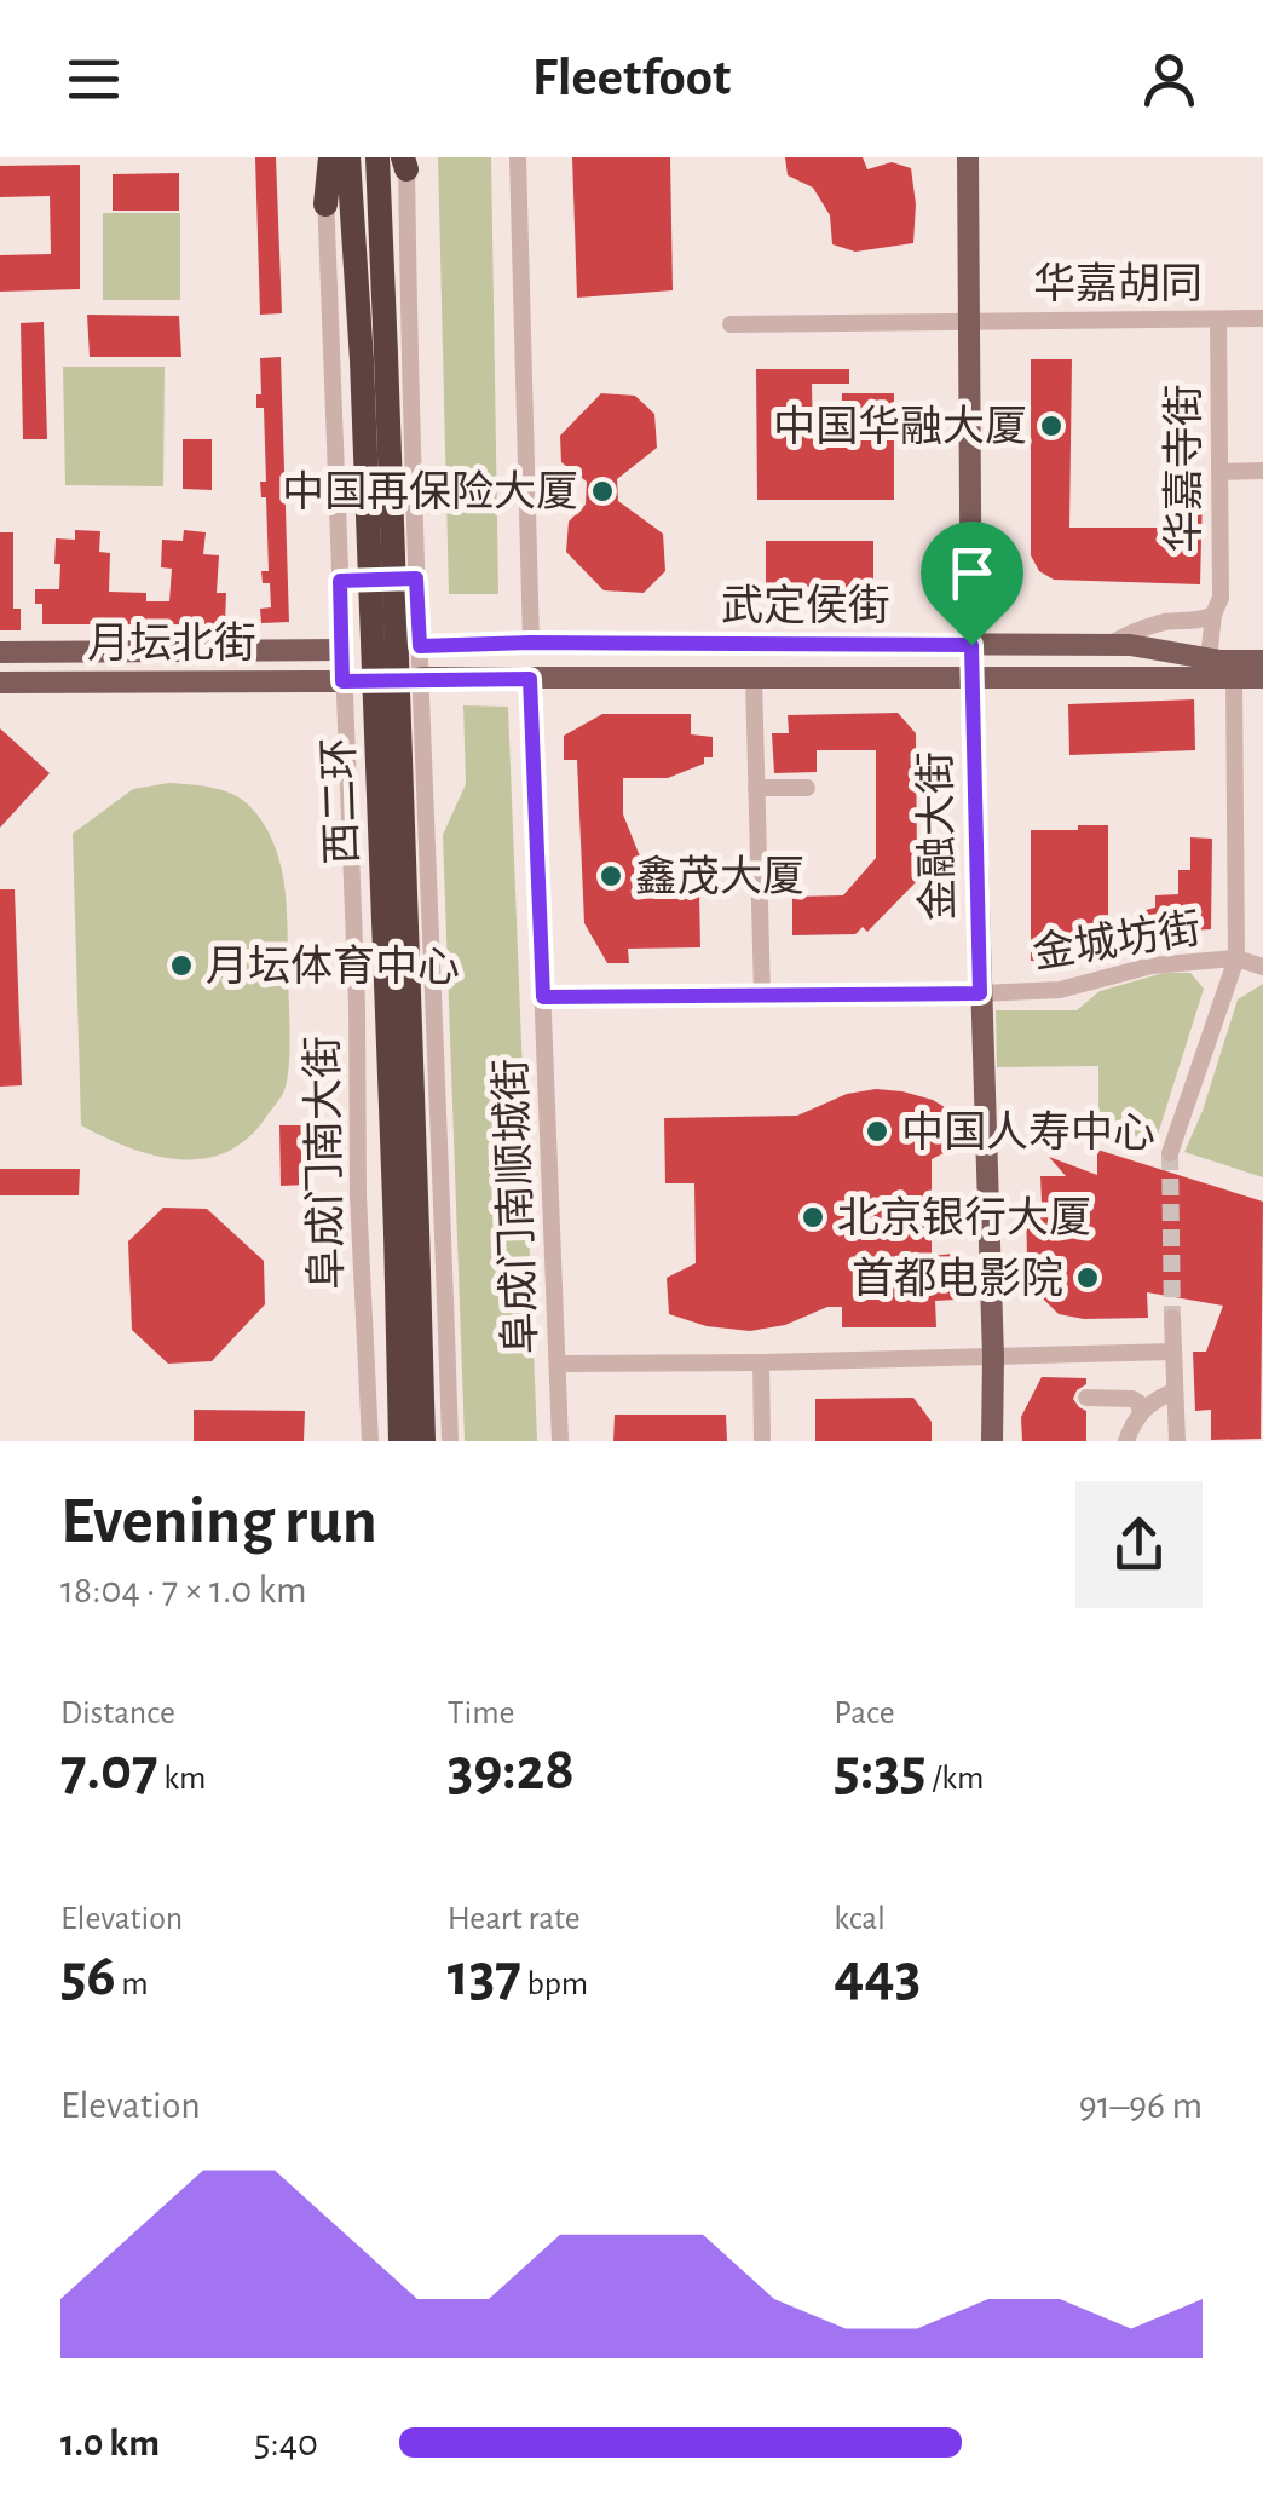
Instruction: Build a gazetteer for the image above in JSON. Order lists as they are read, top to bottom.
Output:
{
  "streets": {
    "highway": ["西二环"],
    "main road": ["武定侯街", "月坛北街", "金融大街"],
    "street": [
      "华嘉胡同",
      "华嘉寺街",
      "金城坊街",
      "阜成门南大街",
      "阜成门南顺城街"
    ]
  },
  "crossings": [
    ["华嘉胡同", "华嘉寺街"],
    ["华嘉胡同", "金融大街"],
    ["华嘉寺街", "武定侯街"],
    ["武定侯街", "金融大街"],
    ["武定侯街", "阜成门南顺城街"],
    ["月坛北街", "阜成门南大街"],
    ["金融大街", "金城坊街"],
    ["金城坊街", "阜成门南顺城街"]
  ],
  "places": [
    "中国华融大厦",
    "中国再保险大厦",
    "鑫茂大厦",
    "月坛体育中心",
    "中国人寿中心",
    "北京银行大厦",
    "首都电影院"
  ],
  "page": {
    "header": "Fleetfoot",
    "heading": ["Evening run", "18:04 · 7 × 1.0 km"],
    "stats": [
      ["Distance", "7.07 km"],
      ["Time", "39:28"],
      ["Pace", "5:35 /km"],
      ["Elevation", "56 m"],
      ["Heart rate", "137 bpm"],
      ["kcal", "443"]
    ],
    "chart": ["Elevation", "91–96 m"],
    "list": [
      {
        "name": "1.0 km",
        "note": "5:40"
      }
    ]
  }
}
